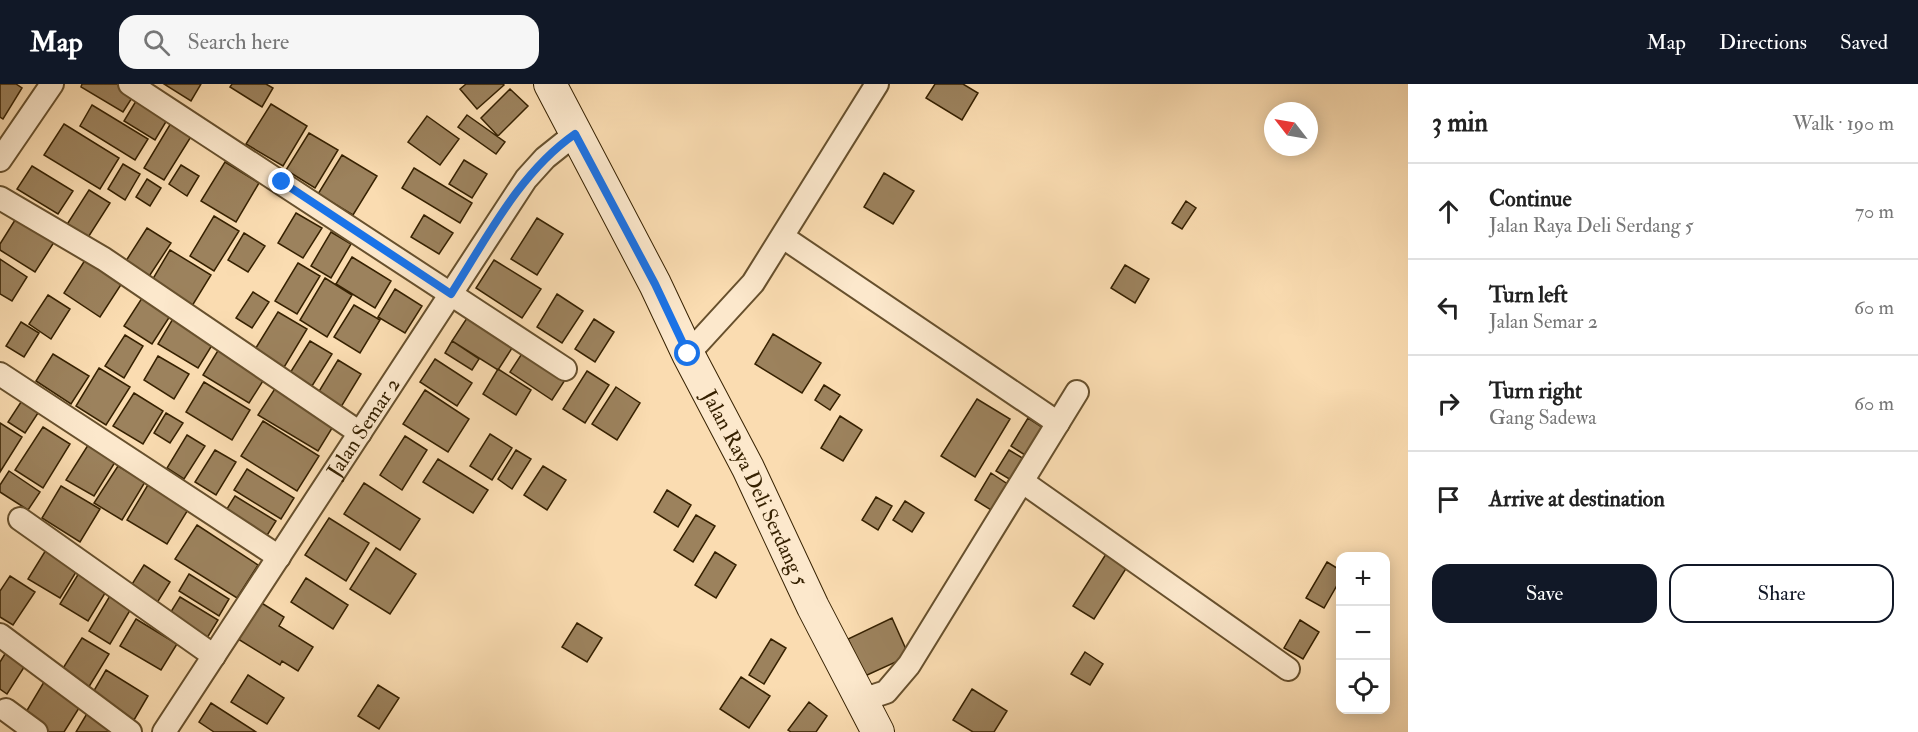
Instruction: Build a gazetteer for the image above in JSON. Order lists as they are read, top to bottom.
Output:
{
  "streets": {
    "street": ["Jalan Semar 2", "Jalan Raya Deli Serdang 5"]
  },
  "crossings": [
    ["Jalan Semar 2", "Jalan Raya Deli Serdang 5"]
  ],
  "north": "top left",
  "page": {
    "header": "Map",
    "search": "Search here",
    "nav": ["Map", "Directions", "Saved"],
    "heading": ["3 min", "Walk · 190 m"],
    "list": [
      ["Continue", "Jalan Raya Deli Serdang 5", "70 m"],
      ["Turn left", "Jalan Semar 2", "60 m"],
      ["Turn right", "Gang Sadewa", "60 m"],
      "Arrive at destination"
    ],
    "buttons": ["Save", "Share"],
    "map_buttons": ["+", "−"]
  }
}
